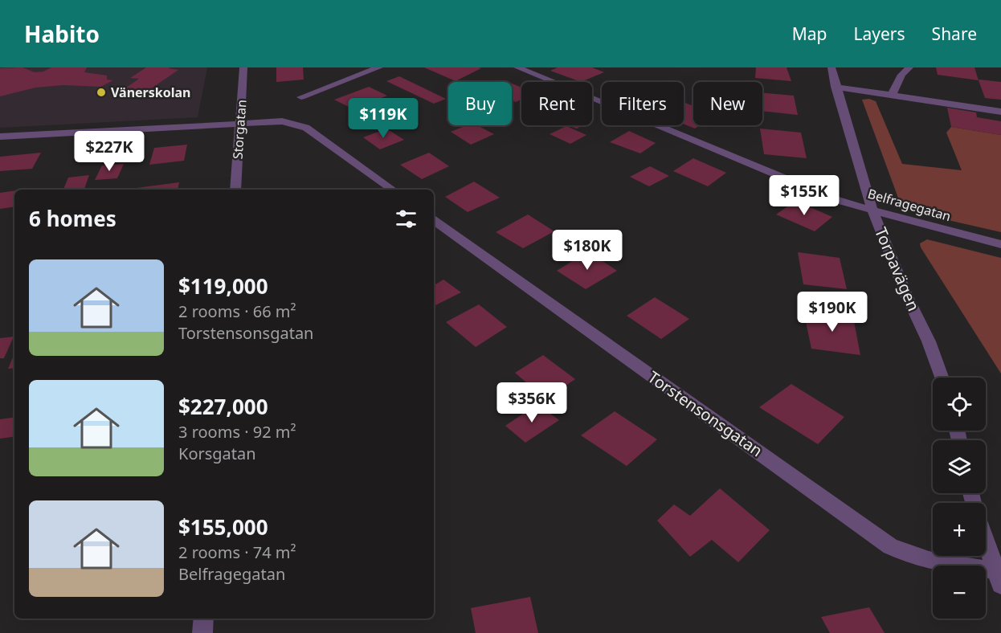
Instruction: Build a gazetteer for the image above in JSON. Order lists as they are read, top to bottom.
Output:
{
  "streets": {
    "street": [
      "Storgatan",
      "Belfragegatan",
      "Torpavägen",
      "Torstensonsgatan"
    ]
  },
  "crossings": [
    ["Belfragegatan", "Torpavägen"]
  ],
  "places": ["Vänerskolan"],
  "page": {
    "header": "Habito",
    "nav": ["Map", "Layers", "Share"],
    "chip": [
      "Buy",
      "Rent",
      "Filters",
      "New"
    ],
    "price": [
      "$119K",
      "$227K",
      "$155K",
      "$180K",
      "$190K",
      "$356K"
    ],
    "heading": "6 homes",
    "list": [
      {
        "name": "$119,000",
        "note": "2 rooms · 66 m² · Torstensonsgatan"
      },
      {
        "name": "$227,000",
        "note": "3 rooms · 92 m² · Korsgatan"
      },
      {
        "name": "$155,000",
        "note": "2 rooms · 74 m² · Belfragegatan"
      }
    ],
    "map_buttons": ["+", "−"]
  }
}
